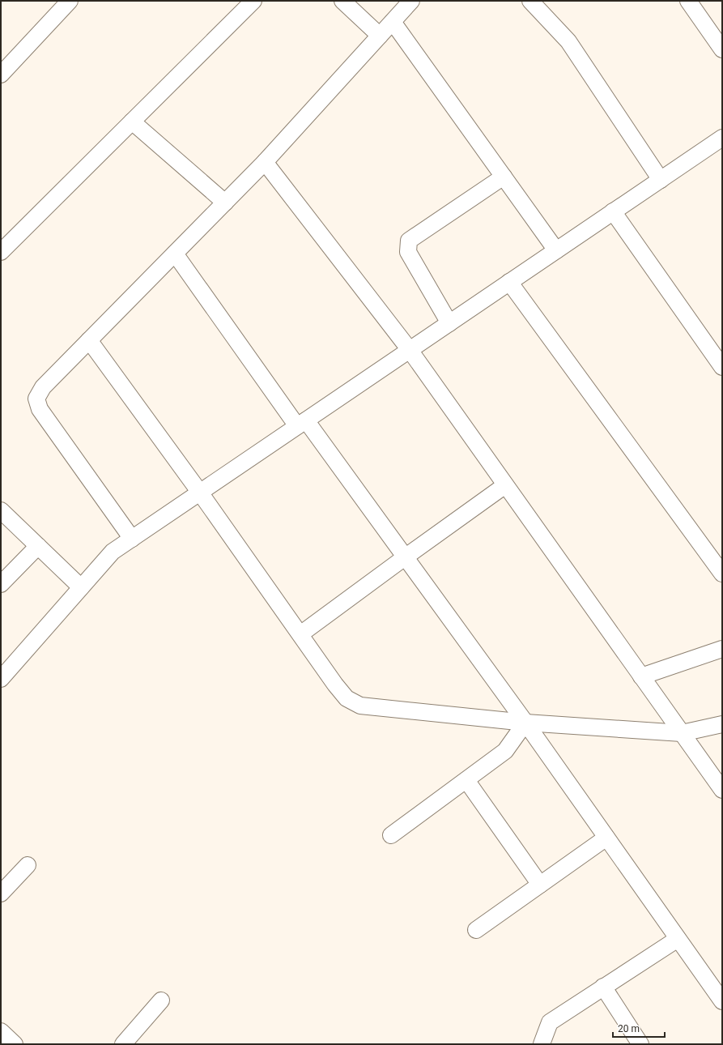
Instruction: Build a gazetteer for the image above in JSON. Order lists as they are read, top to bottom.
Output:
{
  "scale_bar": "20 m"
}
